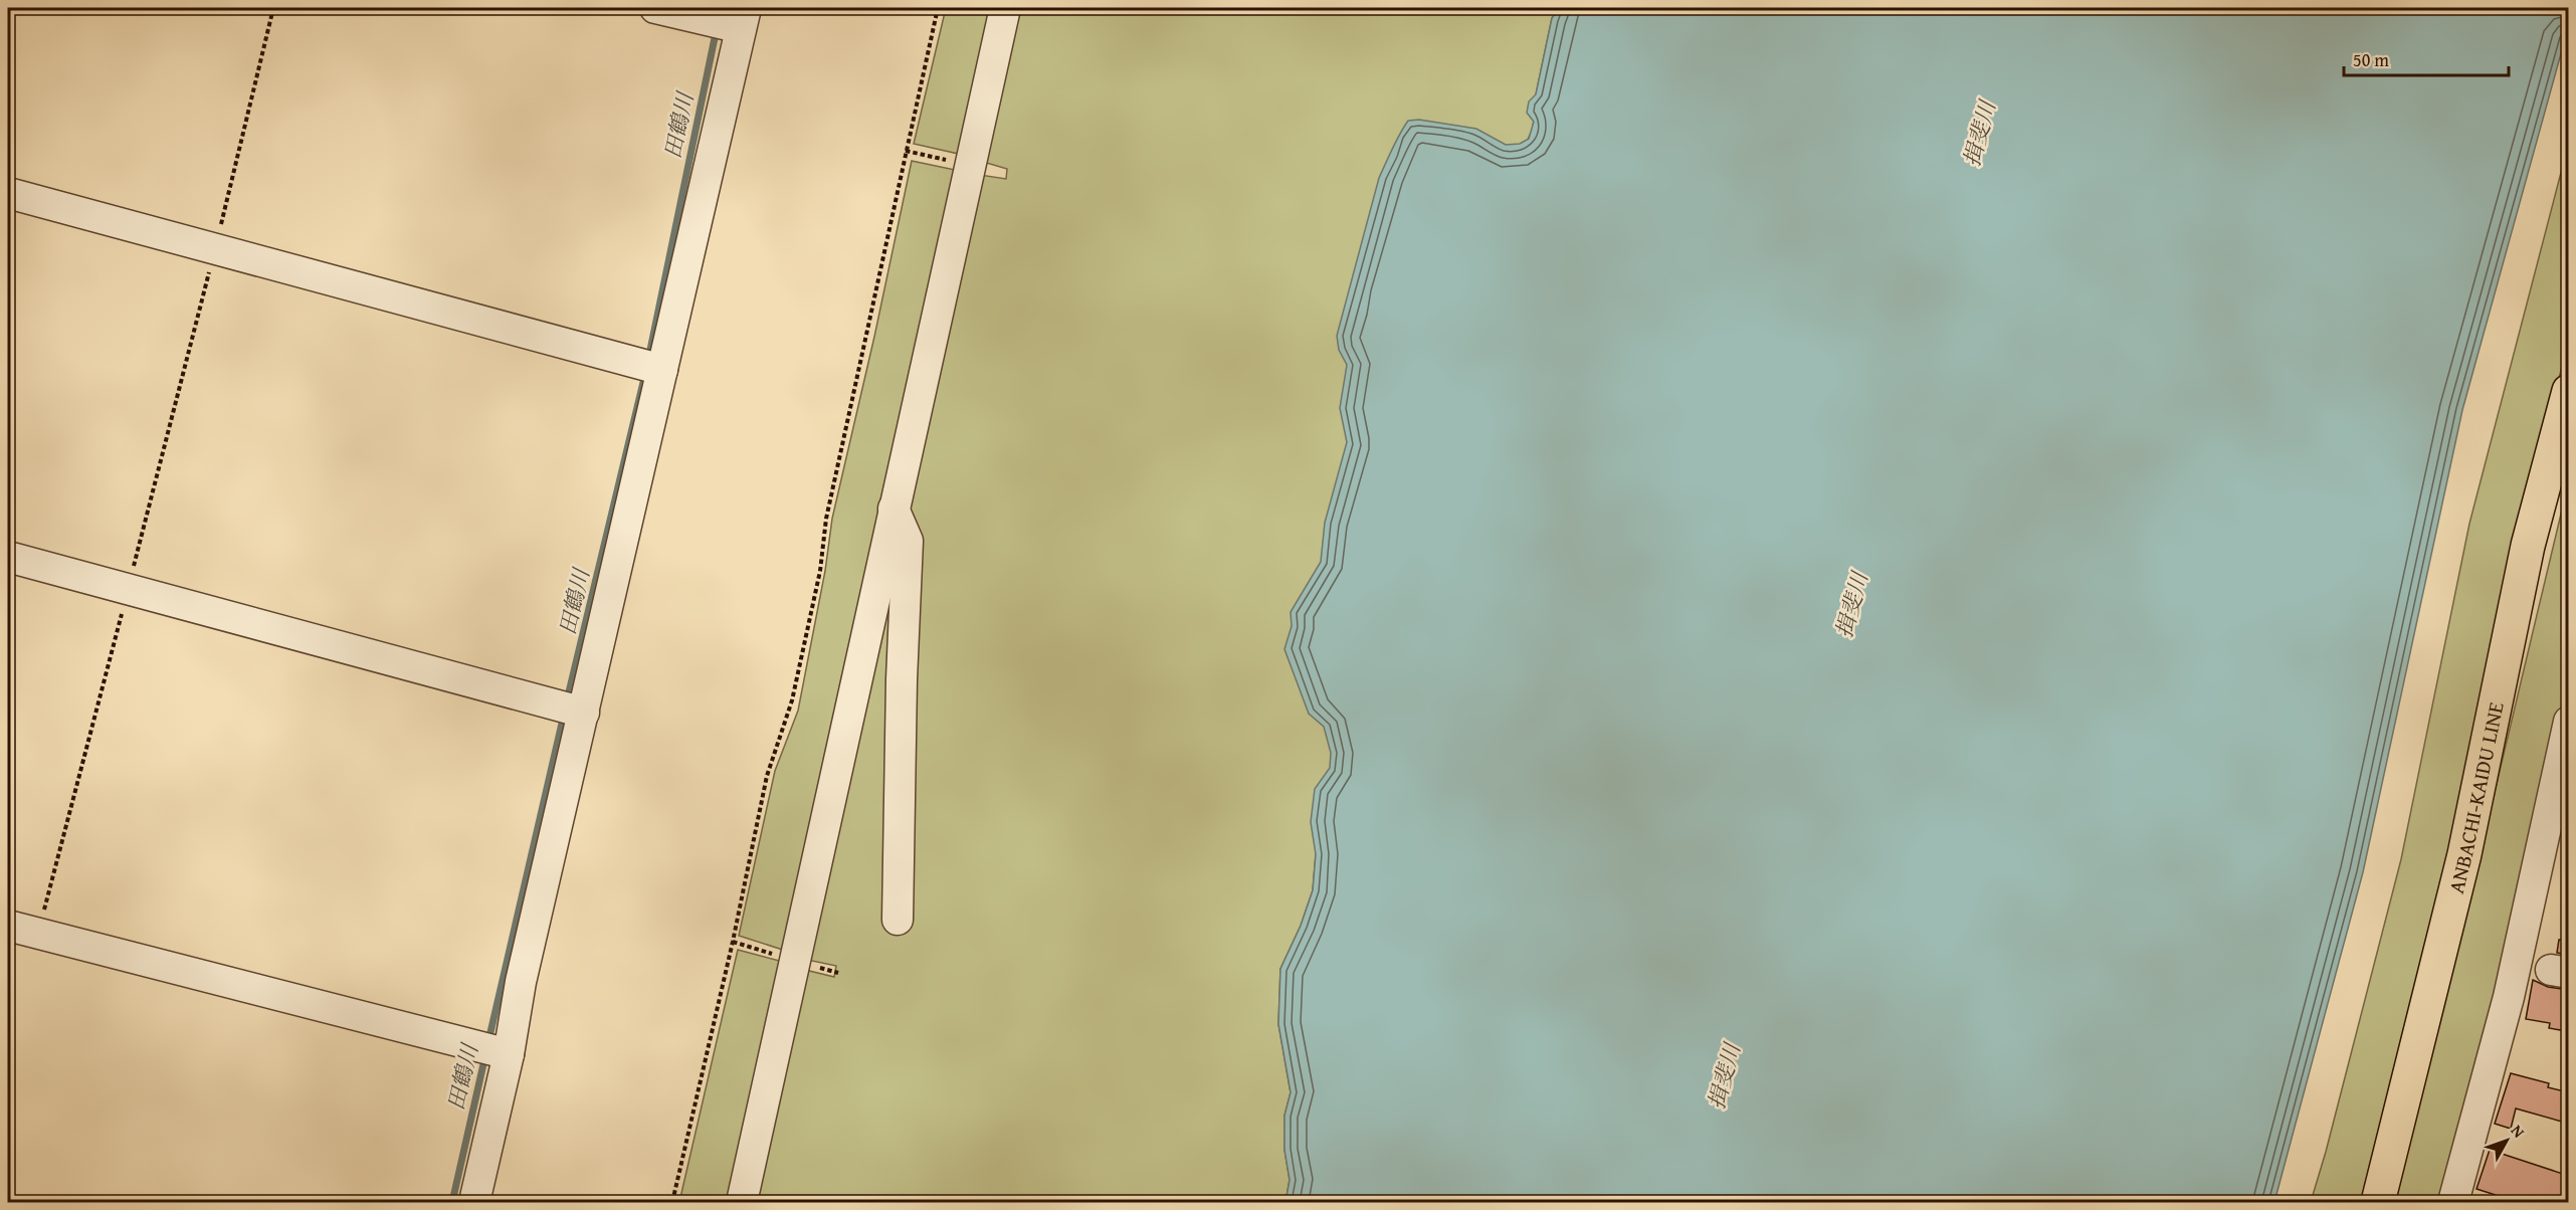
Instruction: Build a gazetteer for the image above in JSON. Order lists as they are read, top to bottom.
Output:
{
  "streets": {
    "main road": ["ANBACHI-KAIDU LINE"]
  },
  "water": ["田鶴川", "揖斐川"],
  "scale_bar": "50 m",
  "north": "top right"
}
